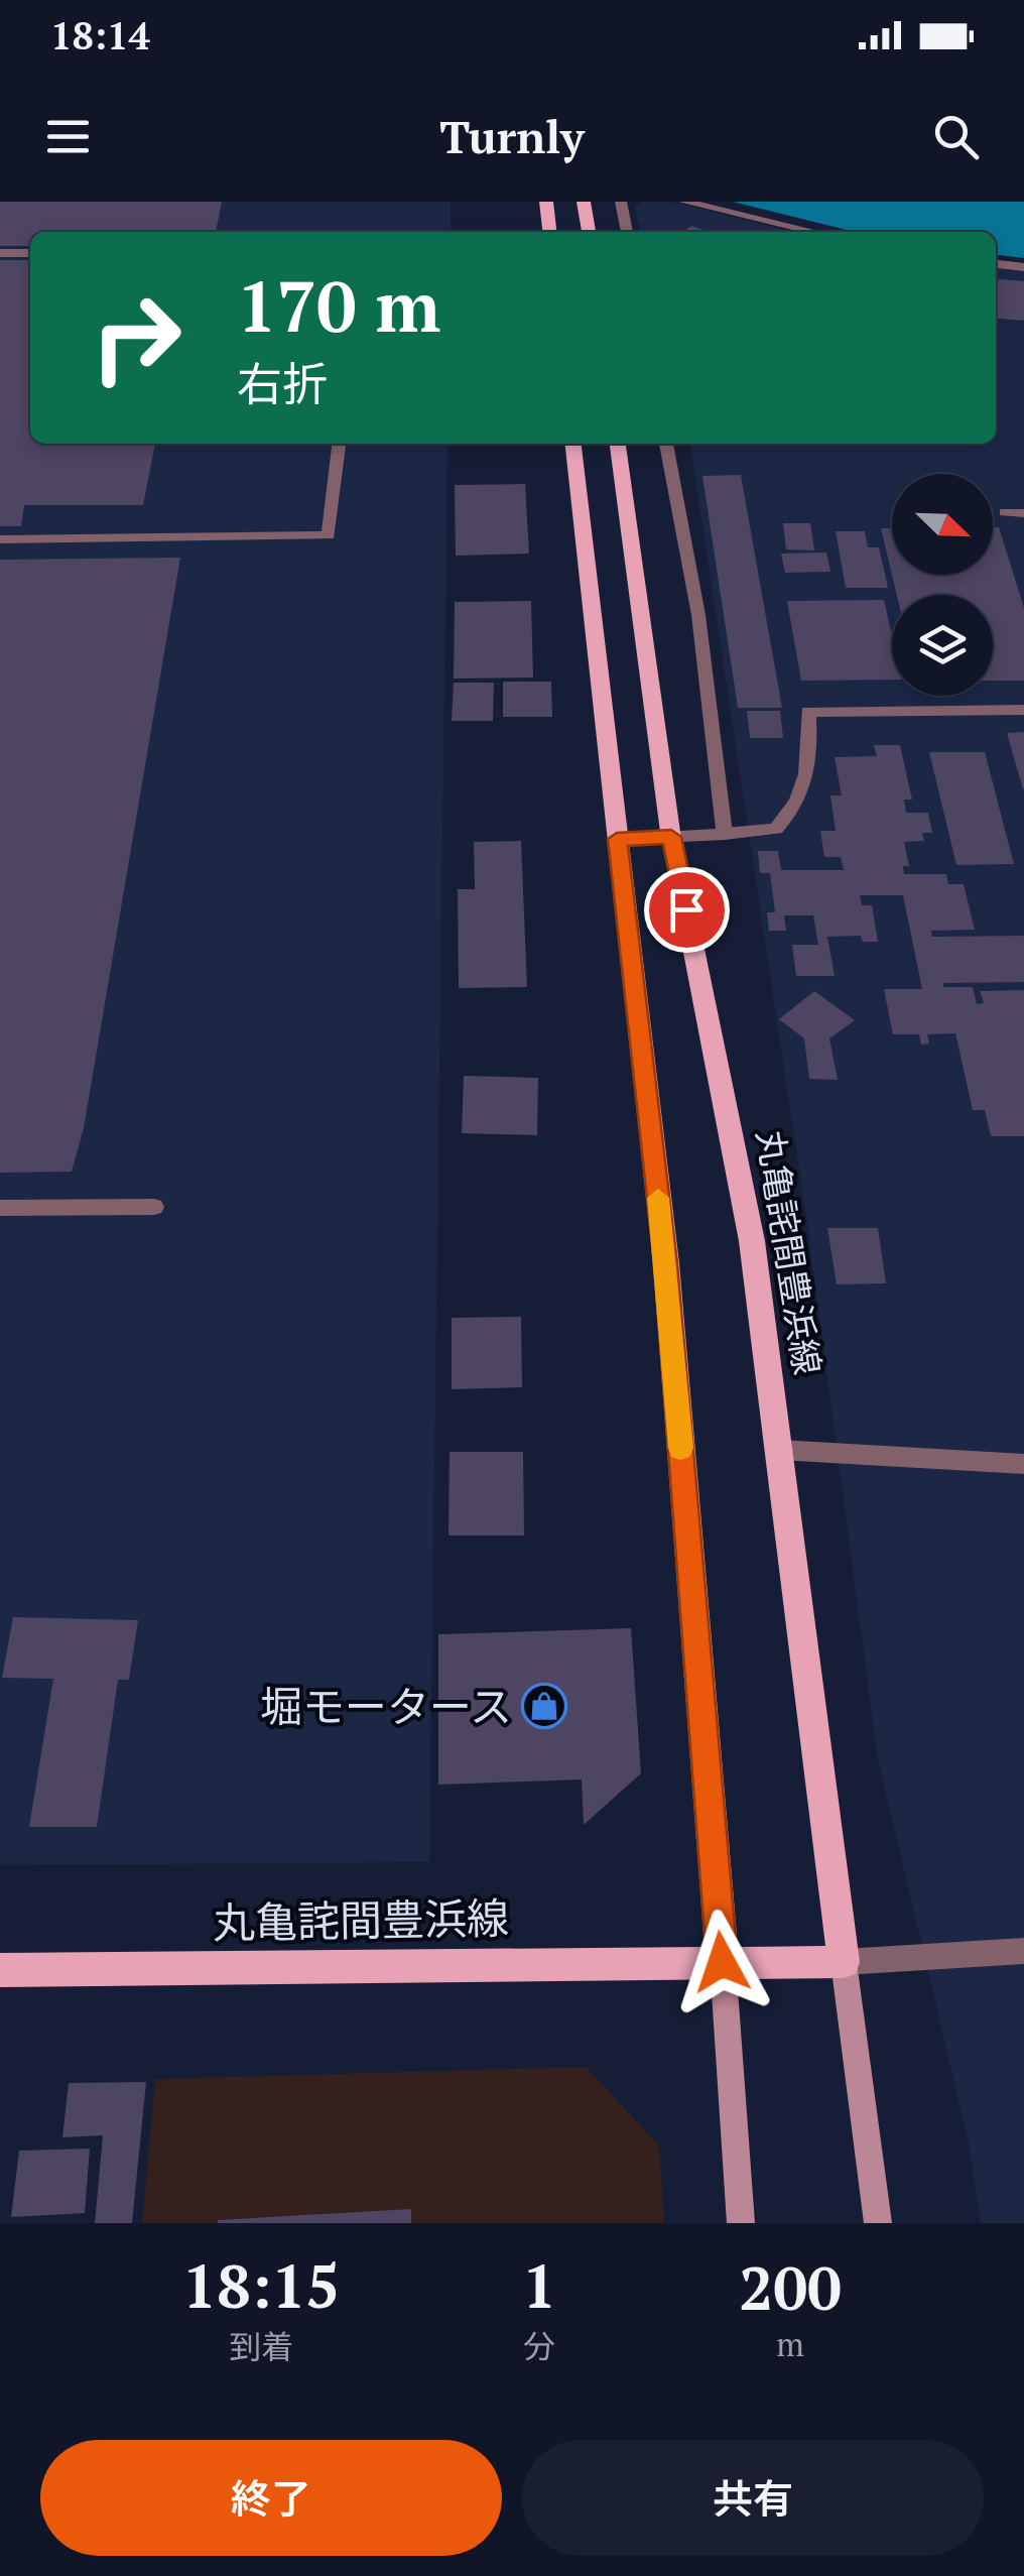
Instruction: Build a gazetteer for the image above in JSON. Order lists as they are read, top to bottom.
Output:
{
  "streets": {
    "main road": ["丸亀詫間豊浜線"]
  },
  "places": {
    "shop": ["堀モータース"]
  },
  "north": "bottom right",
  "page": {
    "status": "18:14",
    "header": "Turnly",
    "turn": ["170 m", "右折"],
    "eta": [
      "18:15",
      "到着",
      "1",
      "分",
      "200",
      "m"
    ],
    "buttons": ["終了", "共有"]
  }
}
